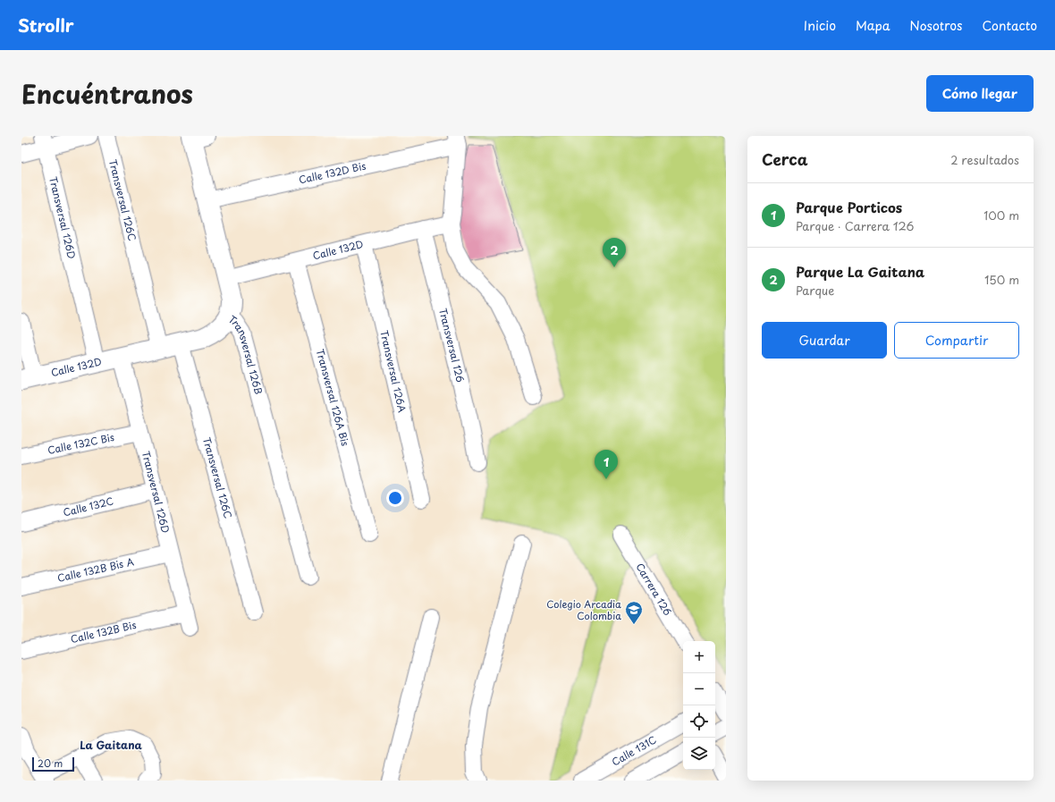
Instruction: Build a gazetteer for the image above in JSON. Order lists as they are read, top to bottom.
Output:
{
  "streets": {
    "main road": ["Calle 132D", "Transversal 126B"],
    "street": [
      "Calle 132D Bis",
      "Transversal 126C",
      "Transversal 126D",
      "Transversal 126",
      "Transversal 126A",
      "Transversal 126A Bis",
      "Calle 132C Bis",
      "Calle 132C",
      "Calle 132B Bis A",
      "Carrera 126",
      "Calle 132B Bis",
      "Calle 131C"
    ]
  },
  "crossings": [
    ["Calle 132D Bis", "Transversal 126B"],
    ["Transversal 126C", "Calle 132D"],
    ["Transversal 126D", "Calle 132D"],
    ["Transversal 126D", "Calle 132C Bis"],
    ["Transversal 126D", "Calle 132C"],
    ["Transversal 126D", "Calle 132B Bis A"],
    ["Transversal 126D", "Calle 132B Bis"],
    ["Calle 132D", "Transversal 126"],
    ["Calle 132D", "Transversal 126B"],
    ["Calle 132D", "Transversal 126A"],
    ["Calle 132D", "Transversal 126A Bis"]
  ],
  "districts": ["La Gaitana"],
  "places": {
    "school or university": ["Colegio Arcadia Colombia"]
  },
  "scale_bar": "20 m",
  "page": {
    "header": "Strollr",
    "nav": [
      "Inicio",
      "Mapa",
      "Nosotros",
      "Contacto"
    ],
    "title": "Encuéntranos",
    "buttons": [
      "Cómo llegar",
      ["Guardar", "Compartir"]
    ],
    "heading": ["Cerca", "2 resultados"],
    "list": [
      {
        "mark": "1",
        "name": "Parque Porticos",
        "note": "Parque · Carrera 126",
        "value": "100 m"
      },
      {
        "mark": "2",
        "name": "Parque La Gaitana",
        "note": "Parque",
        "value": "150 m"
      }
    ],
    "pins": ["2", "1"],
    "map_buttons": ["+", "−"],
    "scale": "20 m"
  }
}
